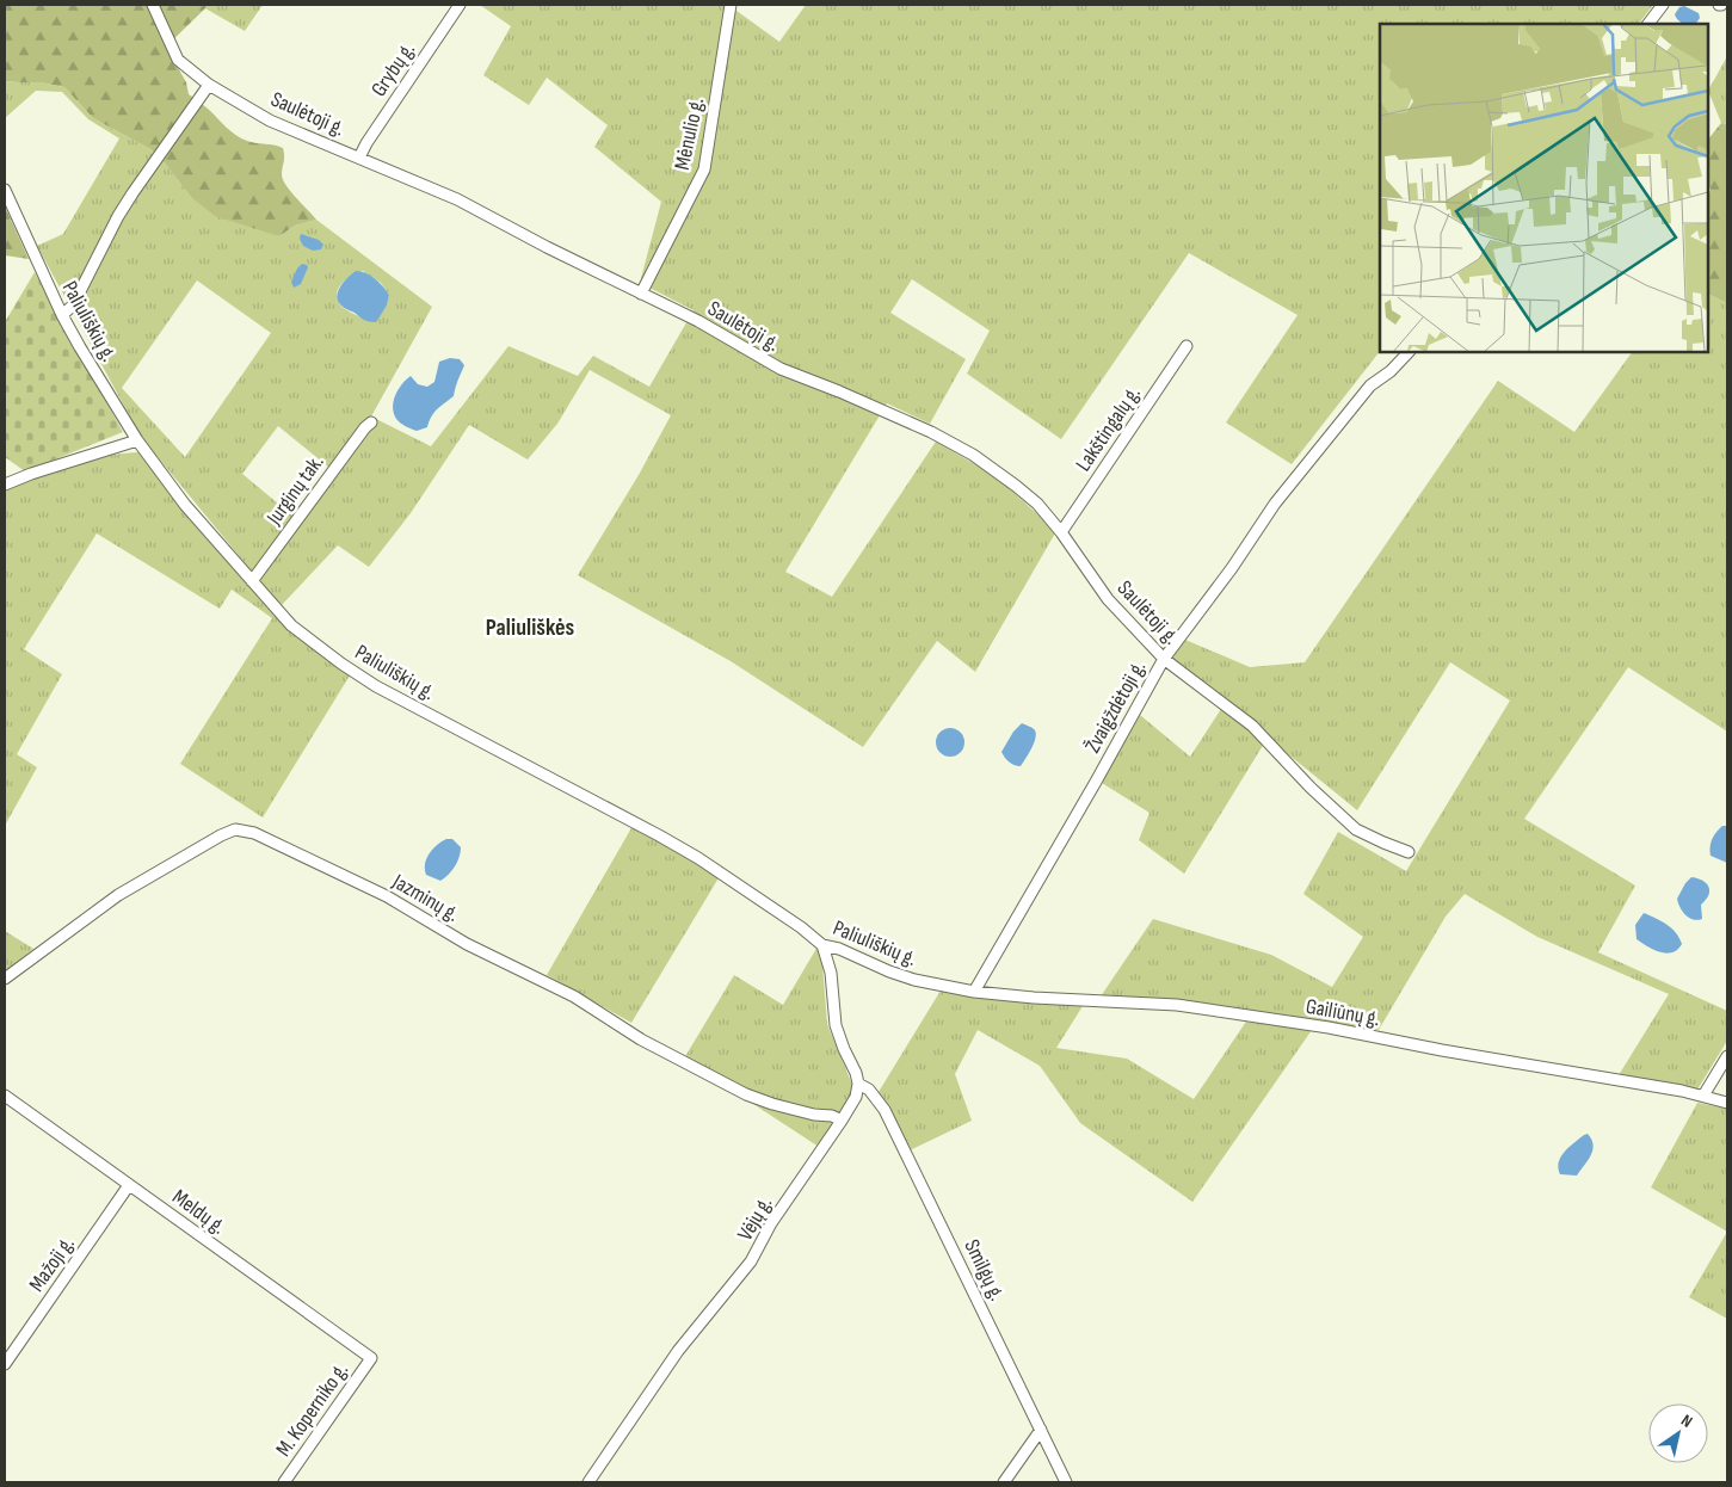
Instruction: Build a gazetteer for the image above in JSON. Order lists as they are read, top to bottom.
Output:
{
  "streets": {
    "street": [
      "Grybų g.",
      "Saulėtoji g.",
      "Mėnulio g.",
      "Paliuliškių g.",
      "Lakštingalų g.",
      "Jurginų tak.",
      "Žvaigždėtoji g.",
      "Jazminų g.",
      "Gailiūnų g.",
      "Meldų g.",
      "Vėjų g.",
      "Mažoji g.",
      "Smilgų g.",
      "M. Koperniko g."
    ]
  },
  "crossings": [
    ["Grybų g.", "Saulėtoji g."],
    ["Saulėtoji g.", "Mėnulio g."],
    ["Saulėtoji g.", "Lakštingalų g."],
    ["Saulėtoji g.", "Žvaigždėtoji g."],
    ["Paliuliškių g.", "Jurginų tak."],
    ["Paliuliškių g.", "Gailiūnų g."],
    ["Žvaigždėtoji g.", "Gailiūnų g."],
    ["Jazminų g.", "Vėjų g."],
    ["Meldų g.", "Mažoji g."],
    ["Meldų g.", "M. Koperniko g."],
    ["Vėjų g.", "Smilgų g."]
  ],
  "districts": ["Paliuliškės"],
  "north": "top right"
}
